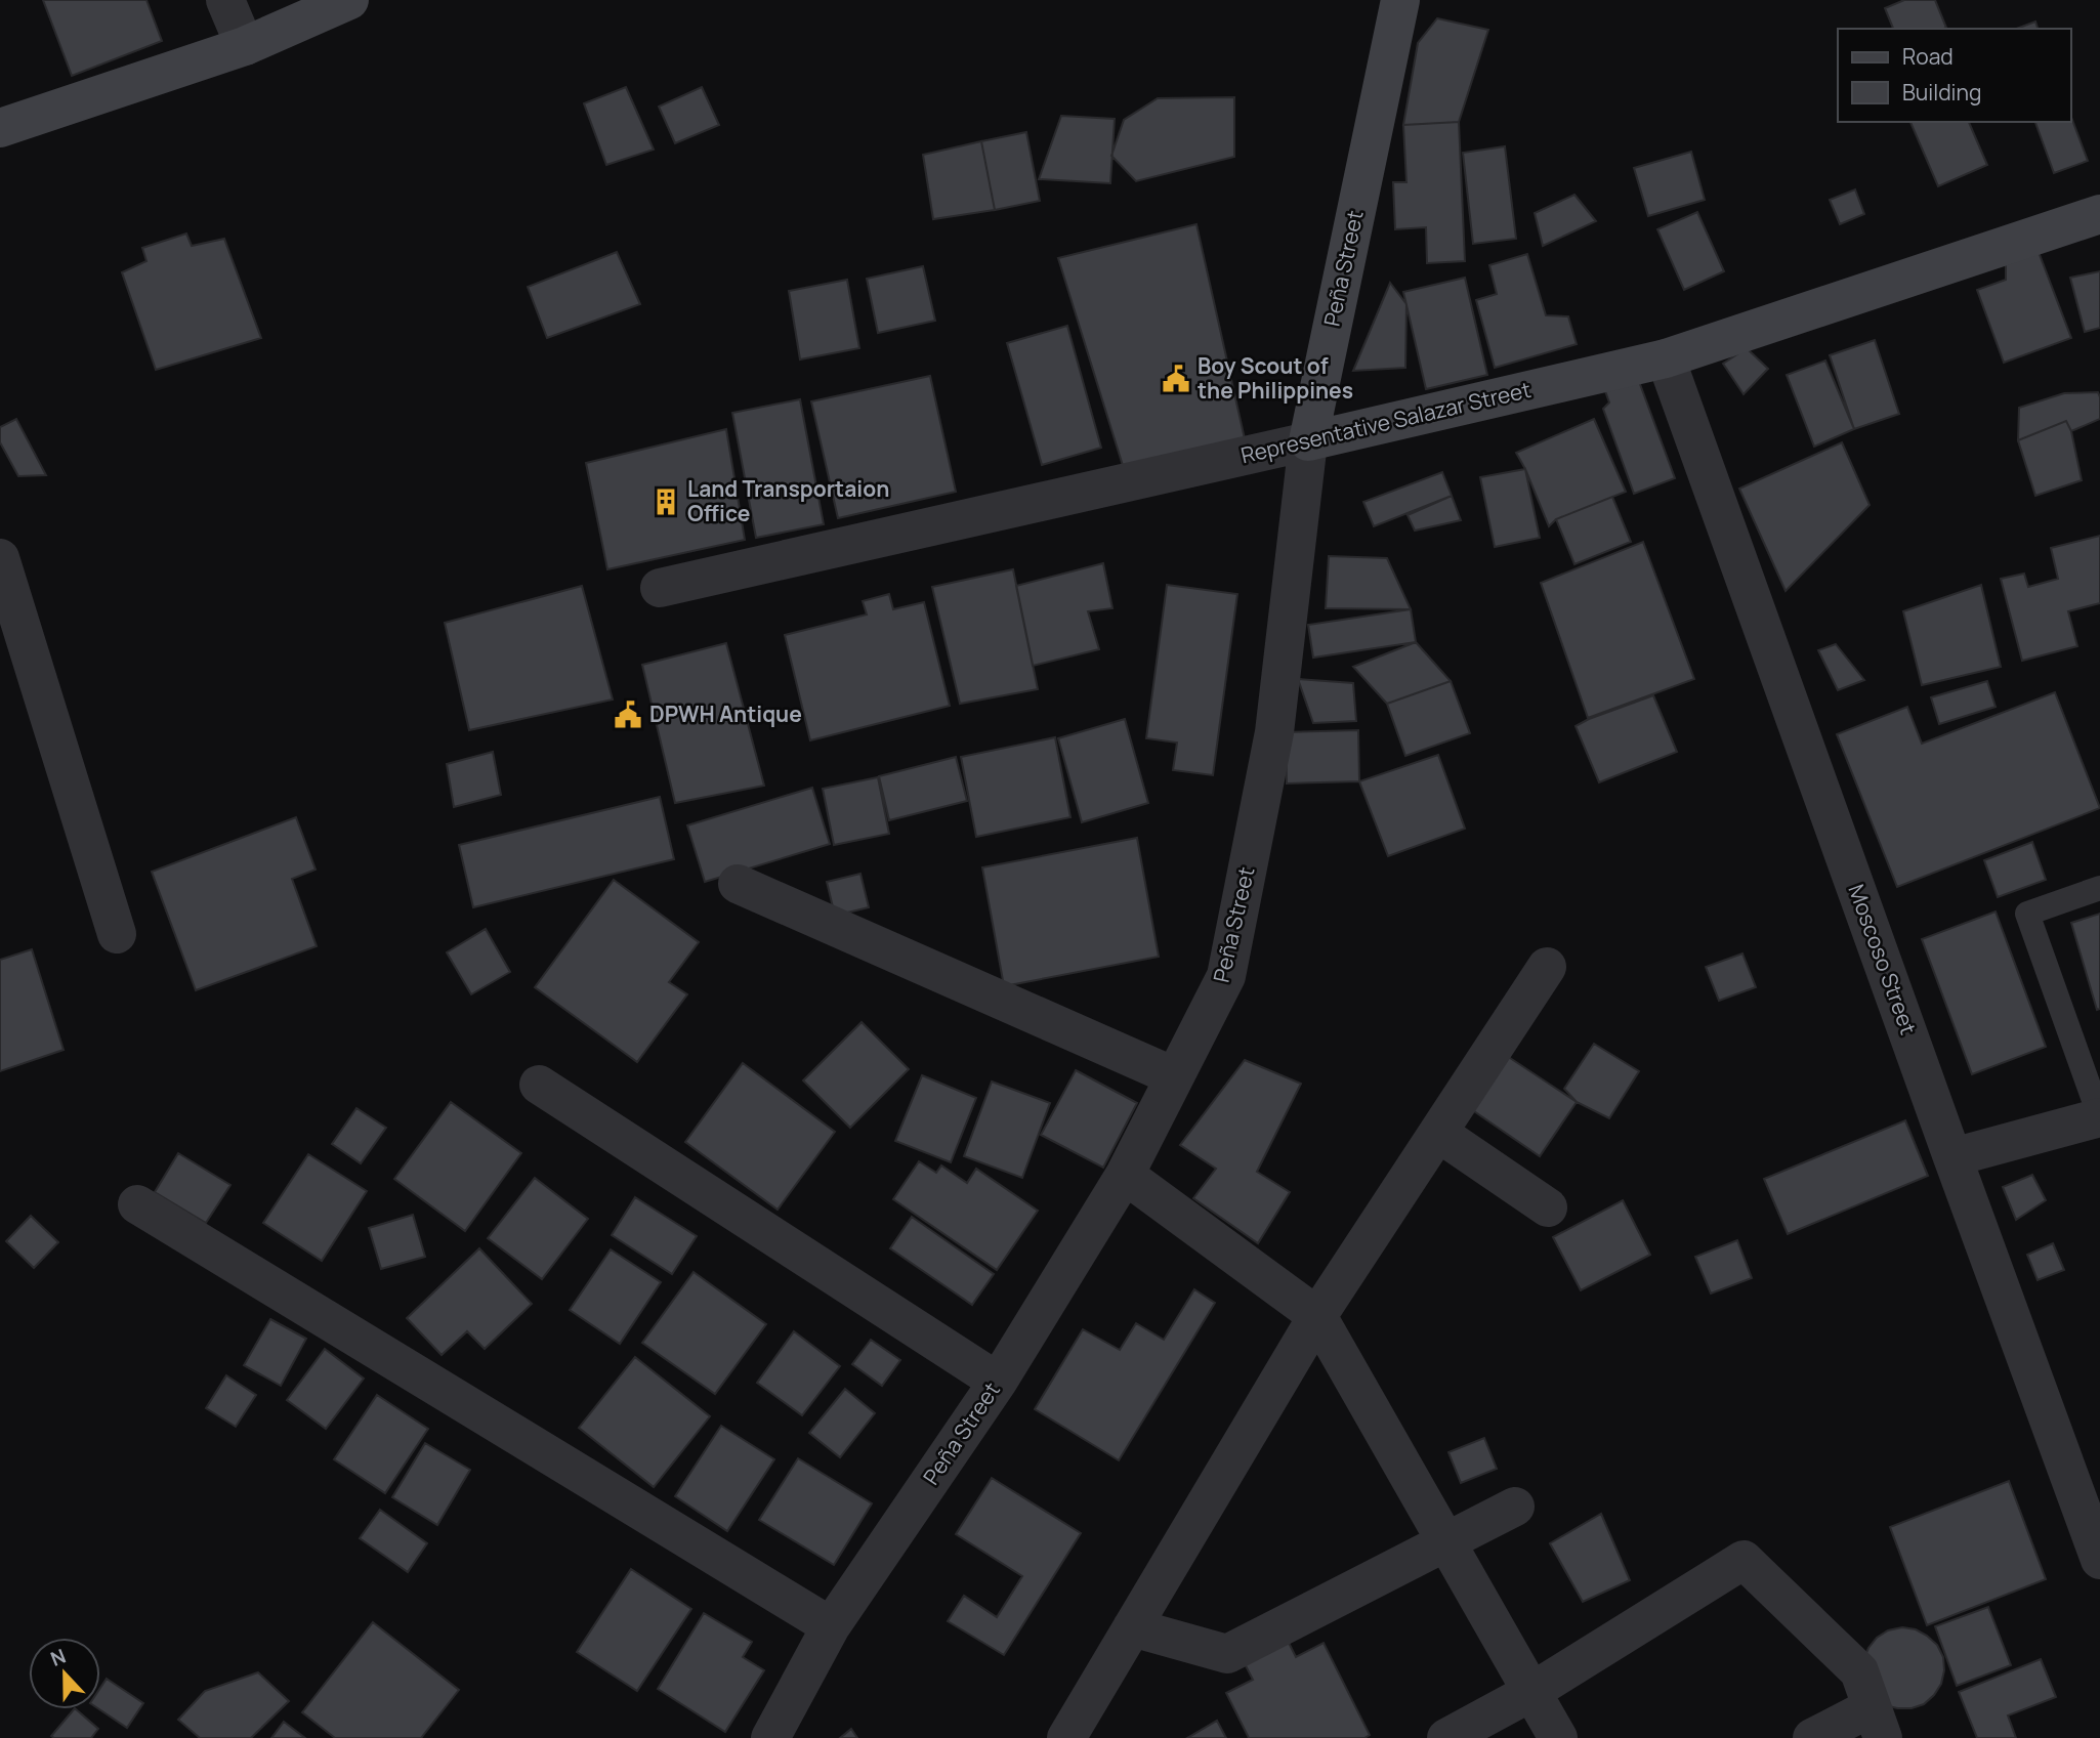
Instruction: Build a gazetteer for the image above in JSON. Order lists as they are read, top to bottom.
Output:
{
  "streets": {
    "street": ["Peña Street", "Representative Salazar Street", "Moscoso Street"]
  },
  "crossings": [
    ["Peña Street", "Representative Salazar Street"],
    ["Representative Salazar Street", "Moscoso Street"]
  ],
  "places": {
    "public building": ["Boy Scout of the Philippines", "DPWH Antique"],
    "building": ["Land Transportaion Office"]
  },
  "legend": ["Road", "Building"],
  "north": "top"
}
